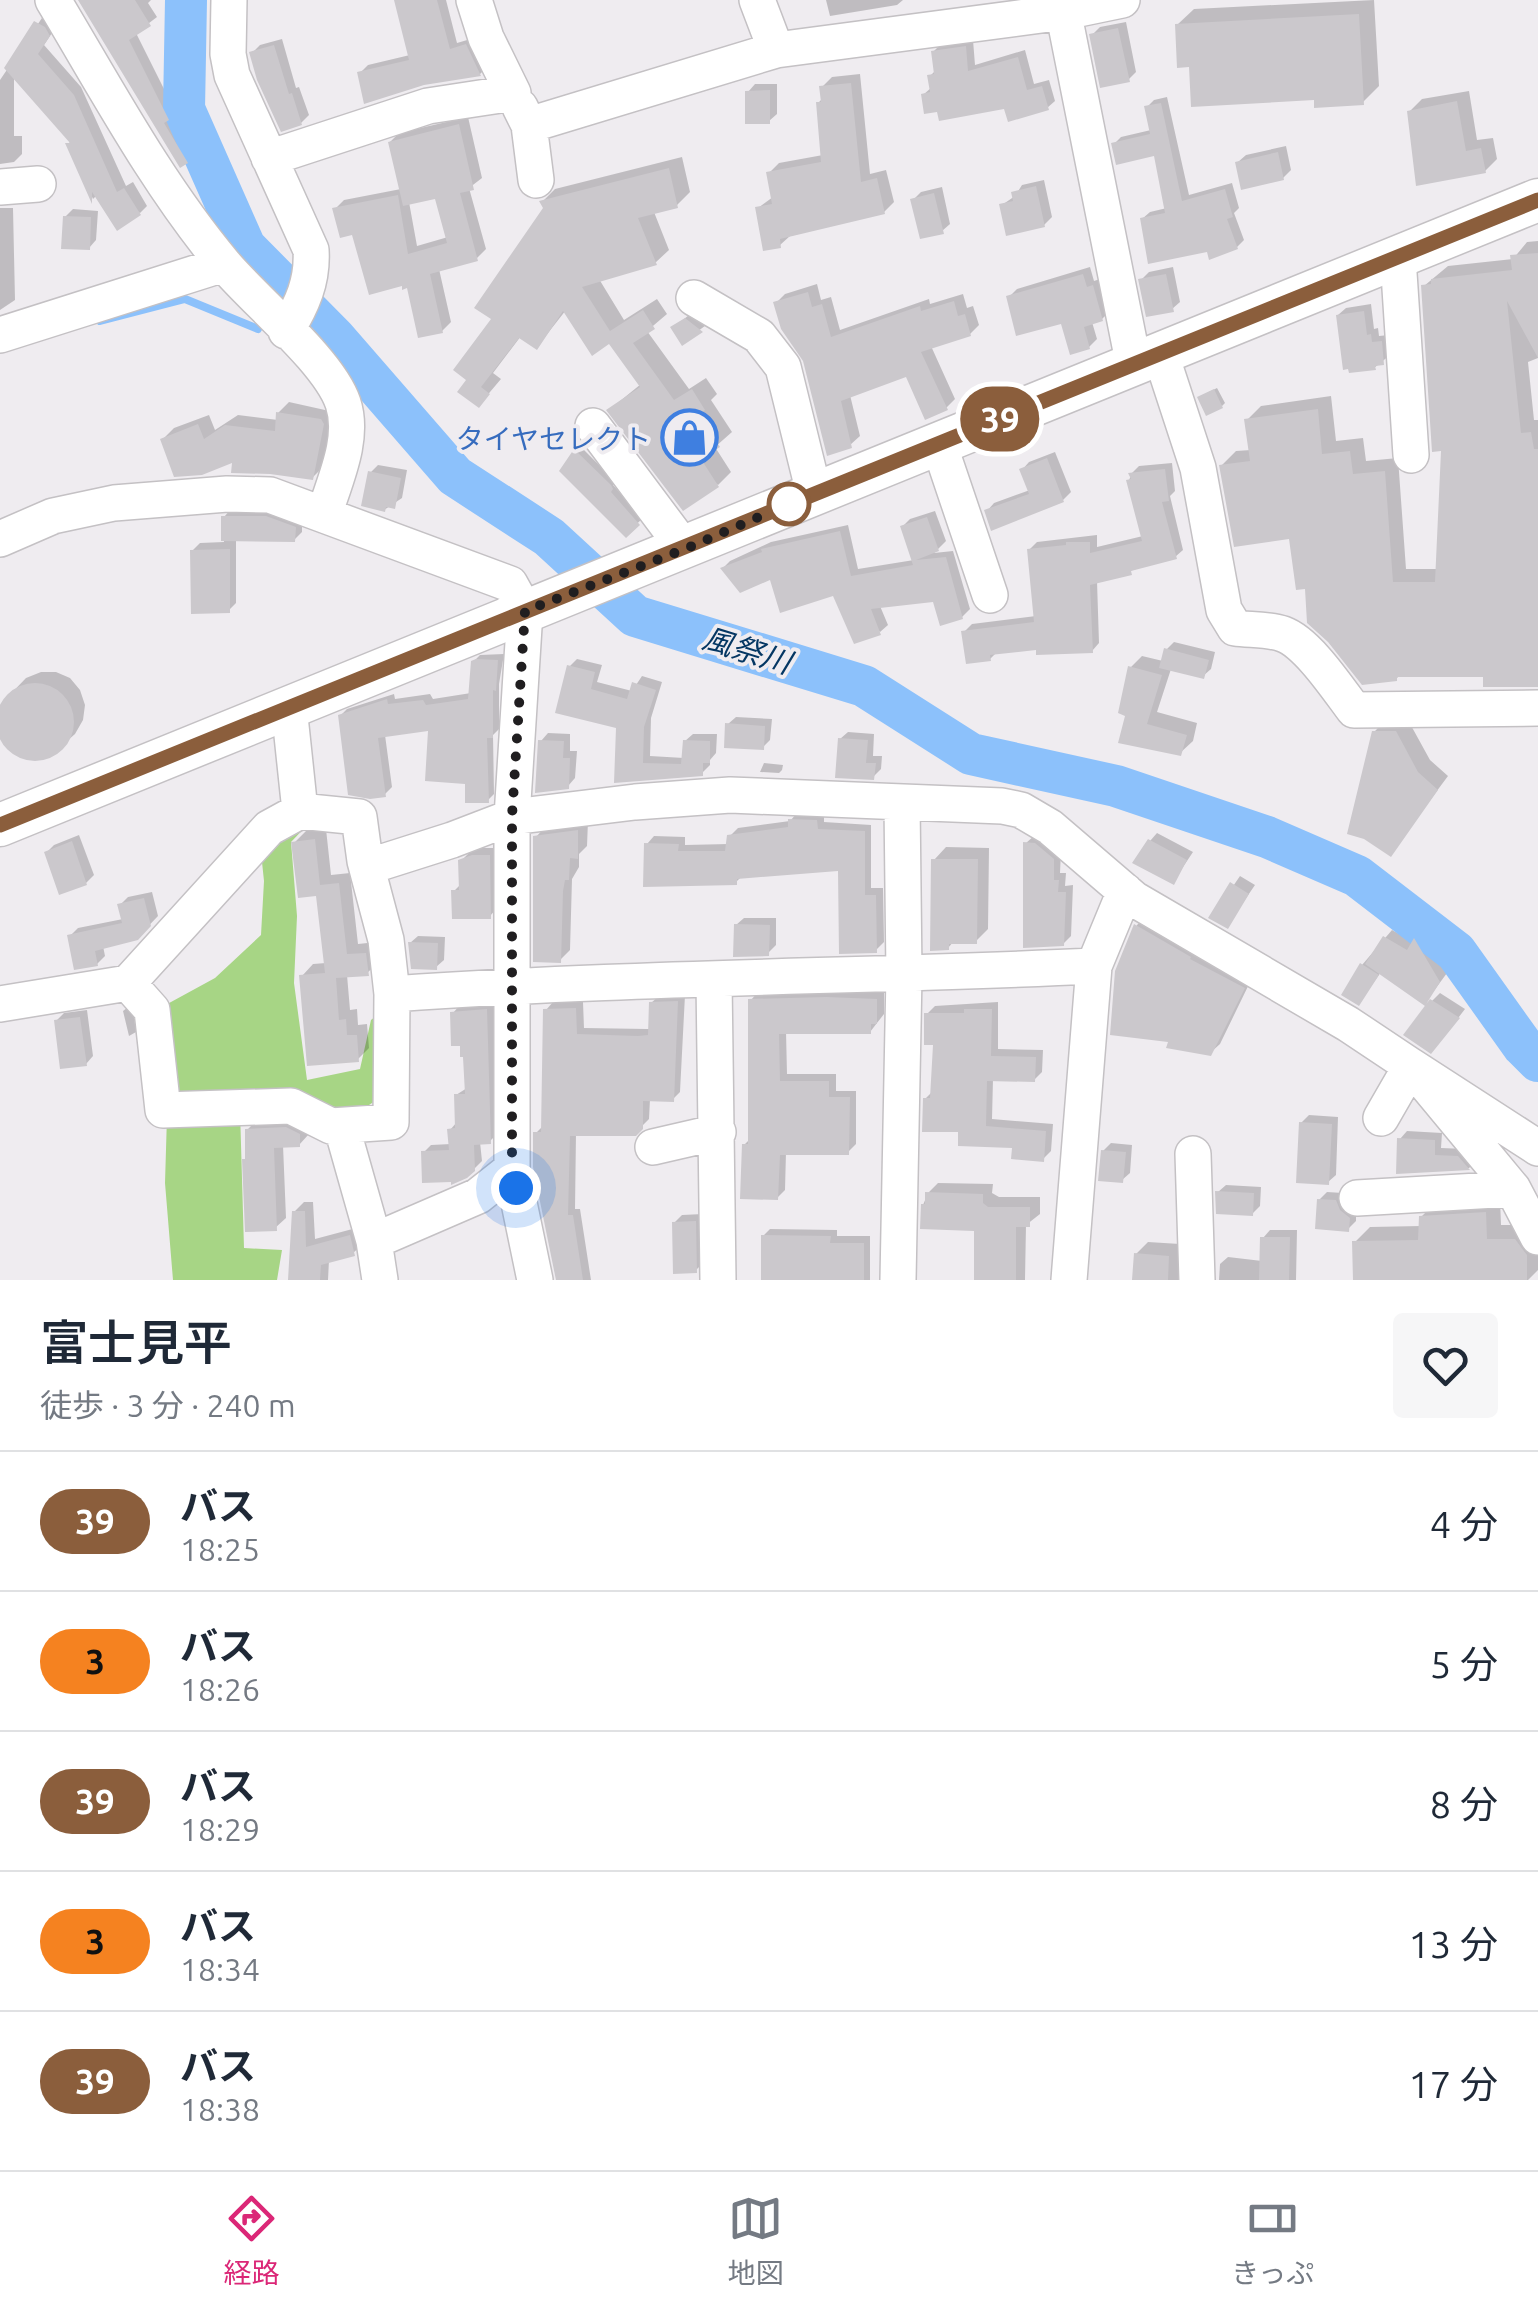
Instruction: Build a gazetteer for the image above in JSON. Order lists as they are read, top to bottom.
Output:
{
  "water": ["風祭川"],
  "places": {
    "shop": ["タイヤセレクト"]
  },
  "lines": ["bus line 39"],
  "page": {
    "on_map": "39",
    "heading": ["富士見平", "徒歩 · 3 分 · 240 m"],
    "list": [
      {
        "mark": "39",
        "name": "バス",
        "note": "18:25",
        "value": "4 分"
      },
      {
        "mark": "3",
        "name": "バス",
        "note": "18:26",
        "value": "5 分"
      },
      {
        "mark": "39",
        "name": "バス",
        "note": "18:29",
        "value": "8 分"
      },
      {
        "mark": "3",
        "name": "バス",
        "note": "18:34",
        "value": "13 分"
      },
      {
        "mark": "39",
        "name": "バス",
        "note": "18:38",
        "value": "17 分"
      }
    ],
    "tabs": ["経路", "地図", "きっぷ"]
  }
}
